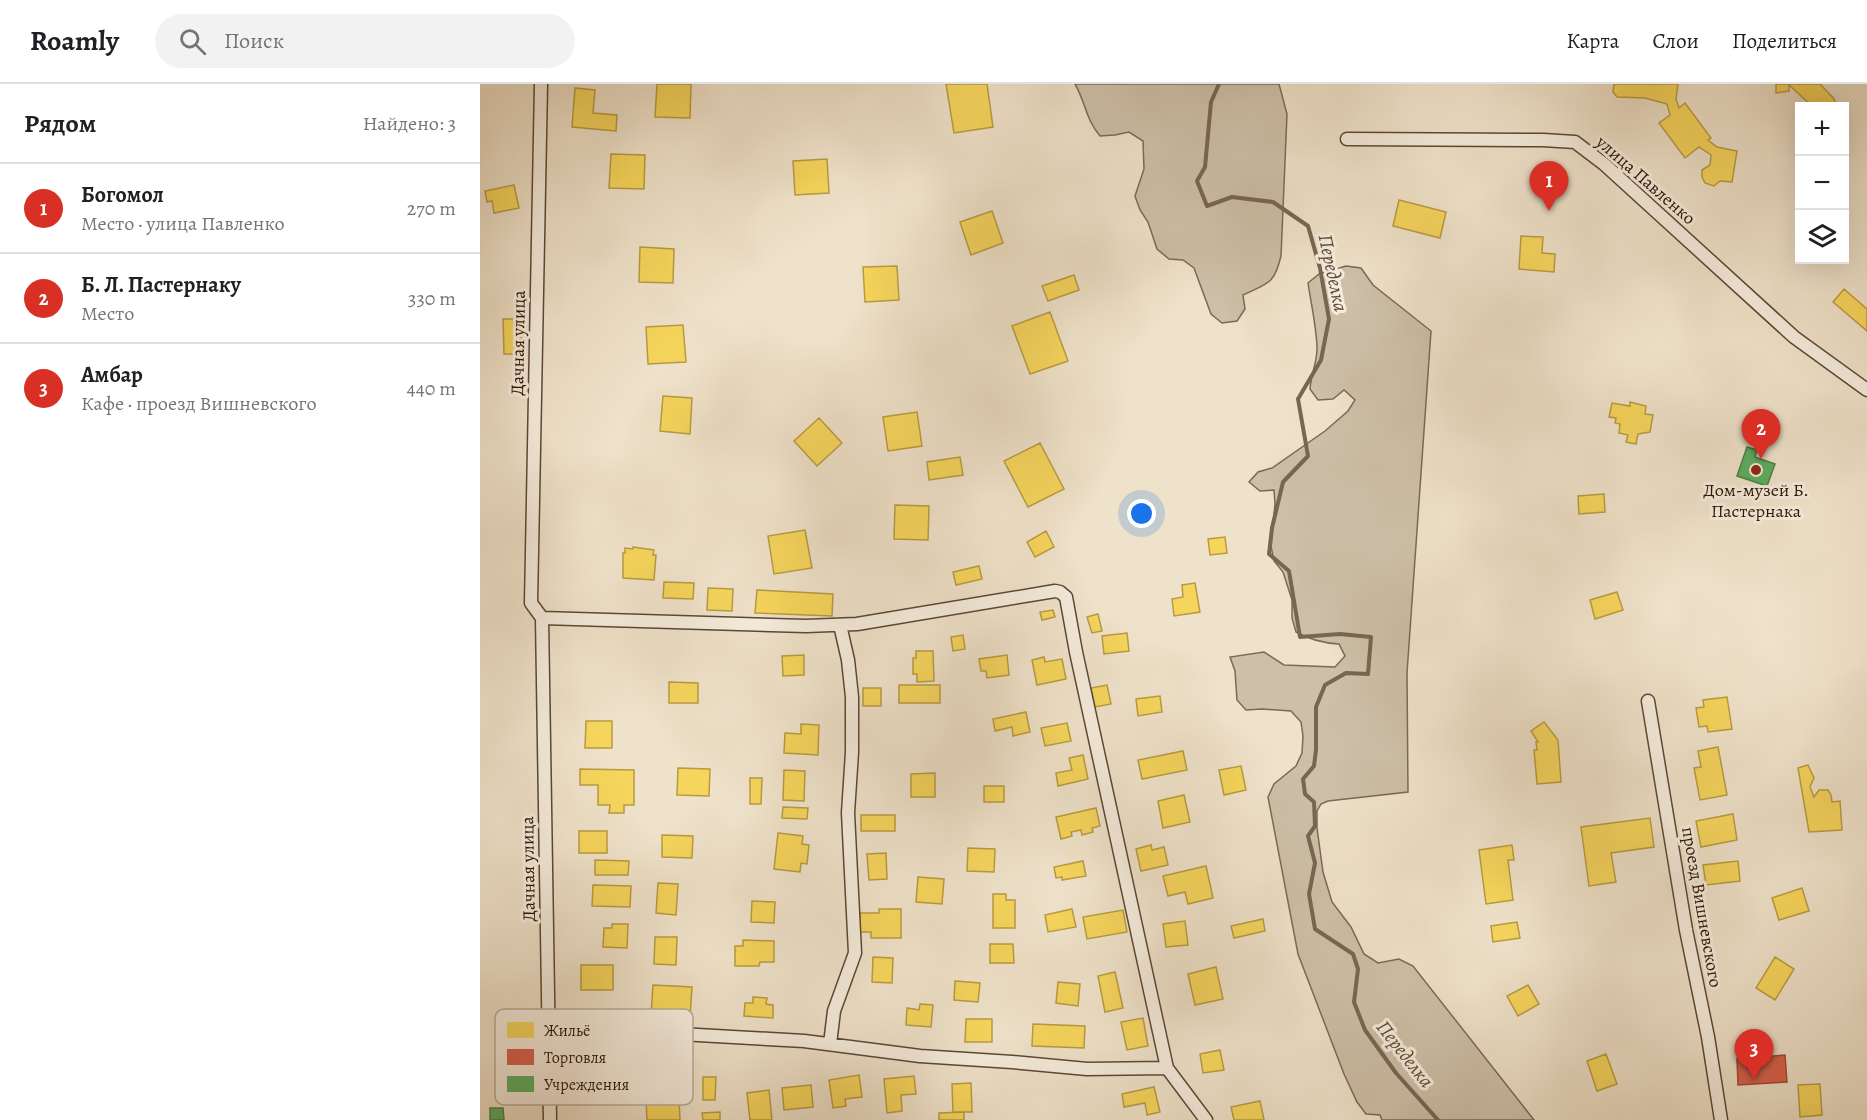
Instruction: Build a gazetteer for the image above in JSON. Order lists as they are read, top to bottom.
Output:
{
  "streets": {
    "street": ["улица Павленко", "Дачная улица", "проезд Вишневского"]
  },
  "water": ["Переделка"],
  "places": ["Дом-музей Б. Пастернака"],
  "legend": ["Жильё", "Торговля", "Учреждения"],
  "page": {
    "header": "Roamly",
    "search": "Поиск",
    "nav": ["Карта", "Слои", "Поделиться"],
    "heading": ["Рядом", "Найдено: 3"],
    "map_buttons": ["+", "−"],
    "pins": ["1", "2", "3"],
    "list": [
      {
        "mark": "1",
        "name": "Богомол",
        "note": "Место · улица Павленко",
        "value": "270 m"
      },
      {
        "mark": "2",
        "name": "Б. Л. Пастернаку",
        "note": "Место",
        "value": "330 m"
      },
      {
        "mark": "3",
        "name": "Амбар",
        "note": "Кафе · проезд Вишневского",
        "value": "440 m"
      }
    ]
  }
}
